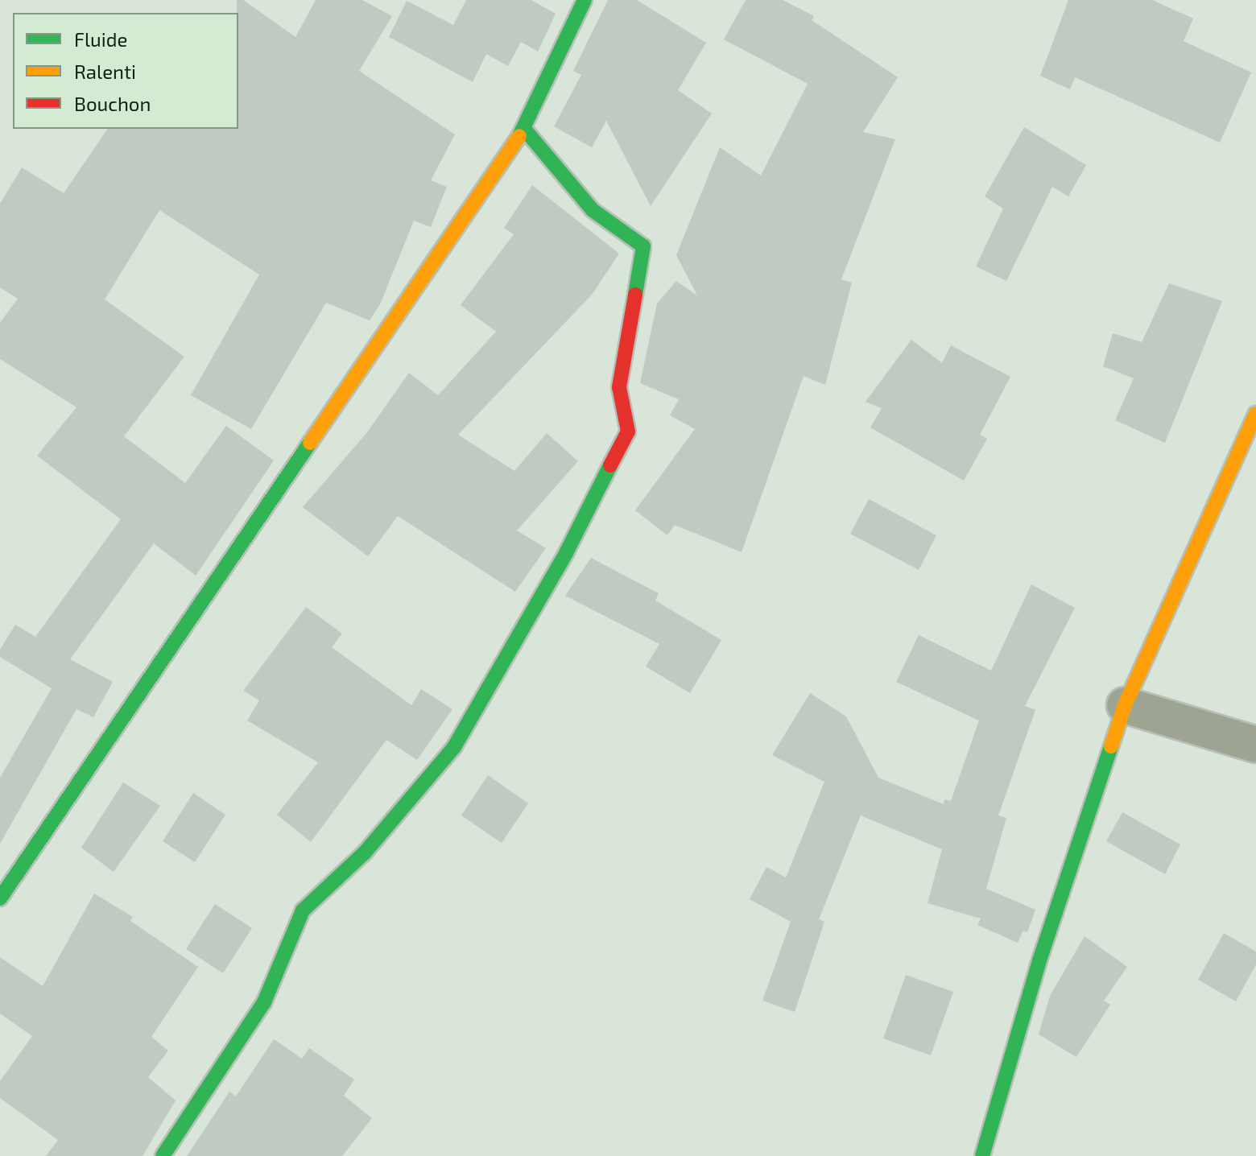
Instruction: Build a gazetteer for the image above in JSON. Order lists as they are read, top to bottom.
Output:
{
  "legend": ["Fluide", "Ralenti", "Bouchon"]
}
